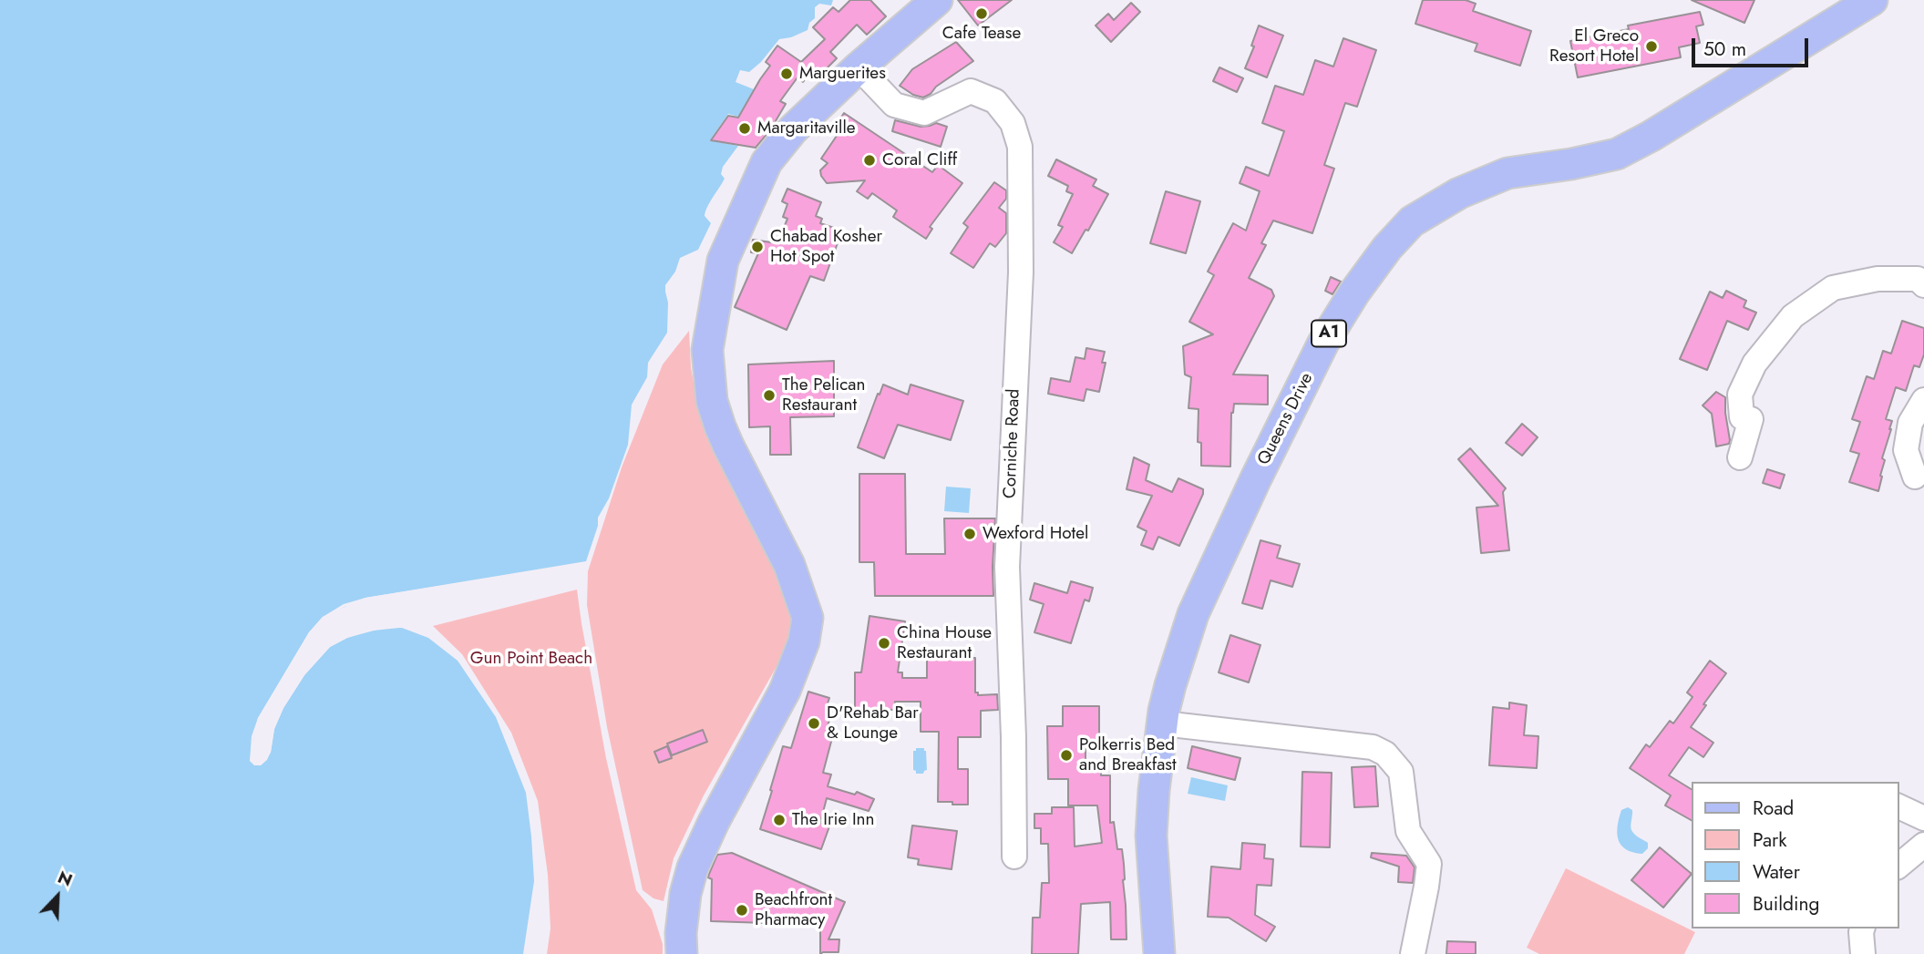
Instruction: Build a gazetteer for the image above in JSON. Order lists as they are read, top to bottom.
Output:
{
  "streets": {
    "main road": ["A1", "Queens Drive"],
    "street": ["Corniche Road"]
  },
  "parks": ["Gun Point Beach"],
  "places": [
    "Cafe Tease",
    "El Greco Resort Hotel",
    "Marguerites",
    "Margaritaville",
    "Coral Cliff",
    "Chabad Kosher Hot Spot",
    "The Pelican Restaurant",
    "Wexford Hotel",
    "China House Restaurant",
    "D'Rehab Bar & Lounge",
    "Polkerris Bed and Breakfast",
    "The Irie Inn",
    "Beachfront Pharmacy"
  ],
  "legend": [
    "Road",
    "Park",
    "Water",
    "Building"
  ],
  "scale_bar": "50 m",
  "north": "top right"
}
